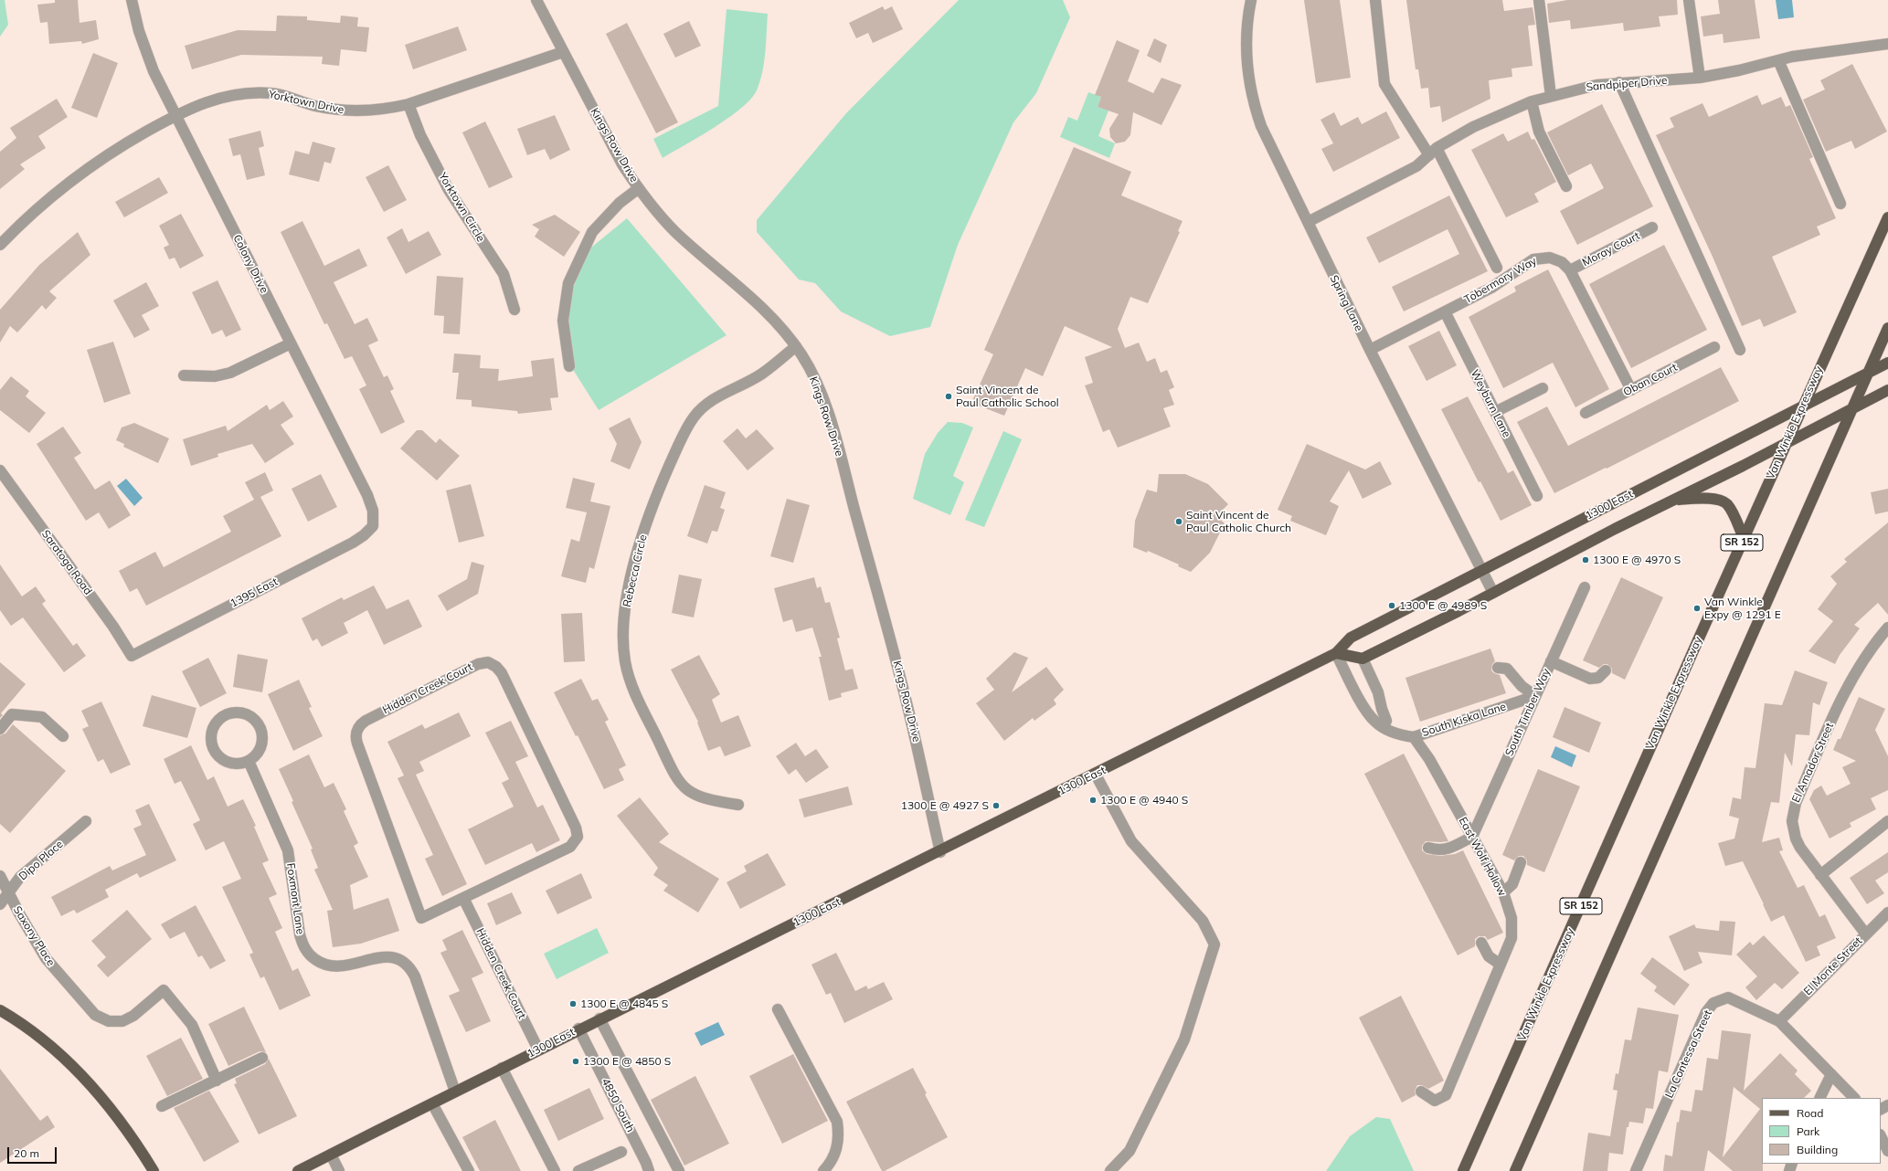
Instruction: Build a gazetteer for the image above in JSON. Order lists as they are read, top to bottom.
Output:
{
  "streets": {
    "main road": ["Van Winkle Expressway", "1300 East", "SR 152"],
    "street": [
      "Sandpiper Drive",
      "Yorktown Drive",
      "Kings Row Drive",
      "Yorktown Circle",
      "Moray Court",
      "Colony Drive",
      "Tobermory Way",
      "Spring Lane",
      "Oban Court",
      "Weyburn Lane",
      "Saratoga Road",
      "Rebecca Circle",
      "1395 East",
      "Hidden Creek Court",
      "South Timber Way",
      "South Kiska Lane",
      "El Amador Street",
      "East Wolf Hollow",
      "Dipo Place",
      "Foxmont Lane",
      "Saxony Place",
      "El Monte Street",
      "La Contessa Street",
      "4850 South"
    ]
  },
  "crossings": [
    ["Sandpiper Drive", "Spring Lane"],
    ["Yorktown Drive", "Kings Row Drive"],
    ["Yorktown Drive", "Yorktown Circle"],
    ["Yorktown Drive", "Colony Drive"],
    ["Kings Row Drive", "1300 East"],
    ["Kings Row Drive", "Rebecca Circle"],
    ["Moray Court", "Tobermory Way"],
    ["Colony Drive", "1395 East"],
    ["Tobermory Way", "Spring Lane"],
    ["Tobermory Way", "Oban Court"],
    ["Tobermory Way", "Weyburn Lane"],
    ["Spring Lane", "1300 East"],
    ["Van Winkle Expressway", "1300 East"],
    ["1300 East", "Hidden Creek Court"],
    ["1300 East", "Foxmont Lane"],
    ["1300 East", "4850 South"],
    ["Saratoga Road", "1395 East"],
    ["South Timber Way", "South Kiska Lane"],
    ["South Timber Way", "East Wolf Hollow"],
    ["South Kiska Lane", "East Wolf Hollow"],
    ["El Amador Street", "El Monte Street"],
    ["Dipo Place", "Saxony Place"],
    ["El Monte Street", "La Contessa Street"]
  ],
  "places": [
    "Saint Vincent de Paul Catholic School",
    "Saint Vincent de Paul Catholic Church",
    "1300 E @ 4970 S",
    "1300 E @ 4989 S",
    "Van Winkle Expy @ 1291 E",
    "1300 E @ 4940 S",
    "1300 E @ 4927 S",
    "1300 E @ 4845 S",
    "1300 E @ 4850 S"
  ],
  "legend": ["Road", "Park", "Building"],
  "scale_bar": "20 m"
}
